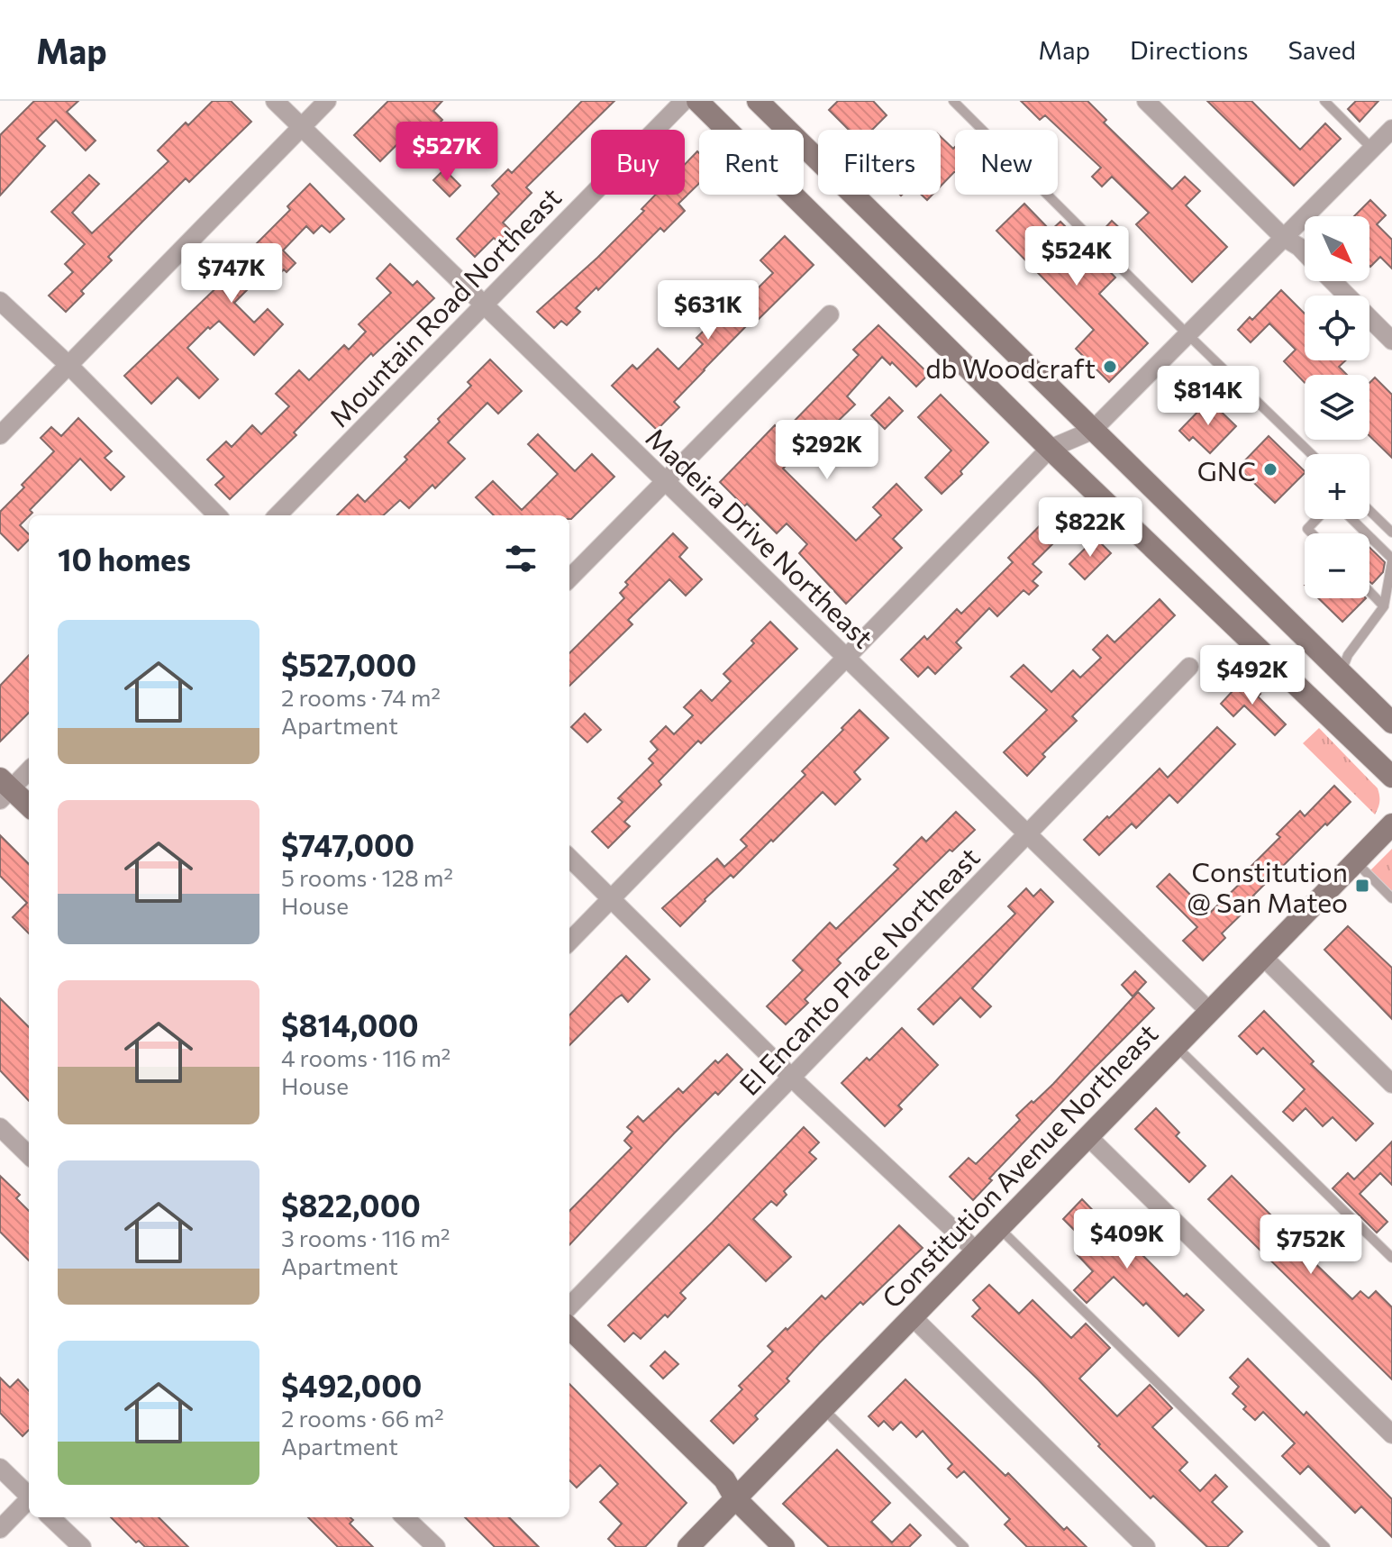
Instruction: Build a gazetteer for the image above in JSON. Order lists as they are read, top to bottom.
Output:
{
  "streets": {
    "main road": ["Constitution Avenue Northeast"],
    "street": ["Mountain Road Northeast", "Madeira Drive Northeast", "El Encanto Place Northeast"]
  },
  "crossings": [
    ["Mountain Road Northeast", "Madeira Drive Northeast"],
    ["Madeira Drive Northeast", "El Encanto Place Northeast"],
    ["Madeira Drive Northeast", "Constitution Avenue Northeast"]
  ],
  "places": {
    "other": ["db Woodcraft", "GNC"],
    "transit": ["Constitution @ San Mateo"]
  },
  "north": "bottom right",
  "page": {
    "header": "Map",
    "nav": ["Map", "Directions", "Saved"],
    "price": [
      "$527K",
      "$524K",
      "$747K",
      "$631K",
      "$814K",
      "$292K",
      "$822K",
      "$492K",
      "$409K",
      "$752K"
    ],
    "chip": [
      "Buy",
      "Rent",
      "Filters",
      "New"
    ],
    "map_buttons": ["+", "−"],
    "heading": "10 homes",
    "list": [
      {
        "name": "$527,000",
        "note": "2 rooms · 74 m² · Apartment"
      },
      {
        "name": "$747,000",
        "note": "5 rooms · 128 m² · House"
      },
      {
        "name": "$814,000",
        "note": "4 rooms · 116 m² · House"
      },
      {
        "name": "$822,000",
        "note": "3 rooms · 116 m² · Apartment"
      },
      {
        "name": "$492,000",
        "note": "2 rooms · 66 m² · Apartment"
      }
    ]
  }
}
